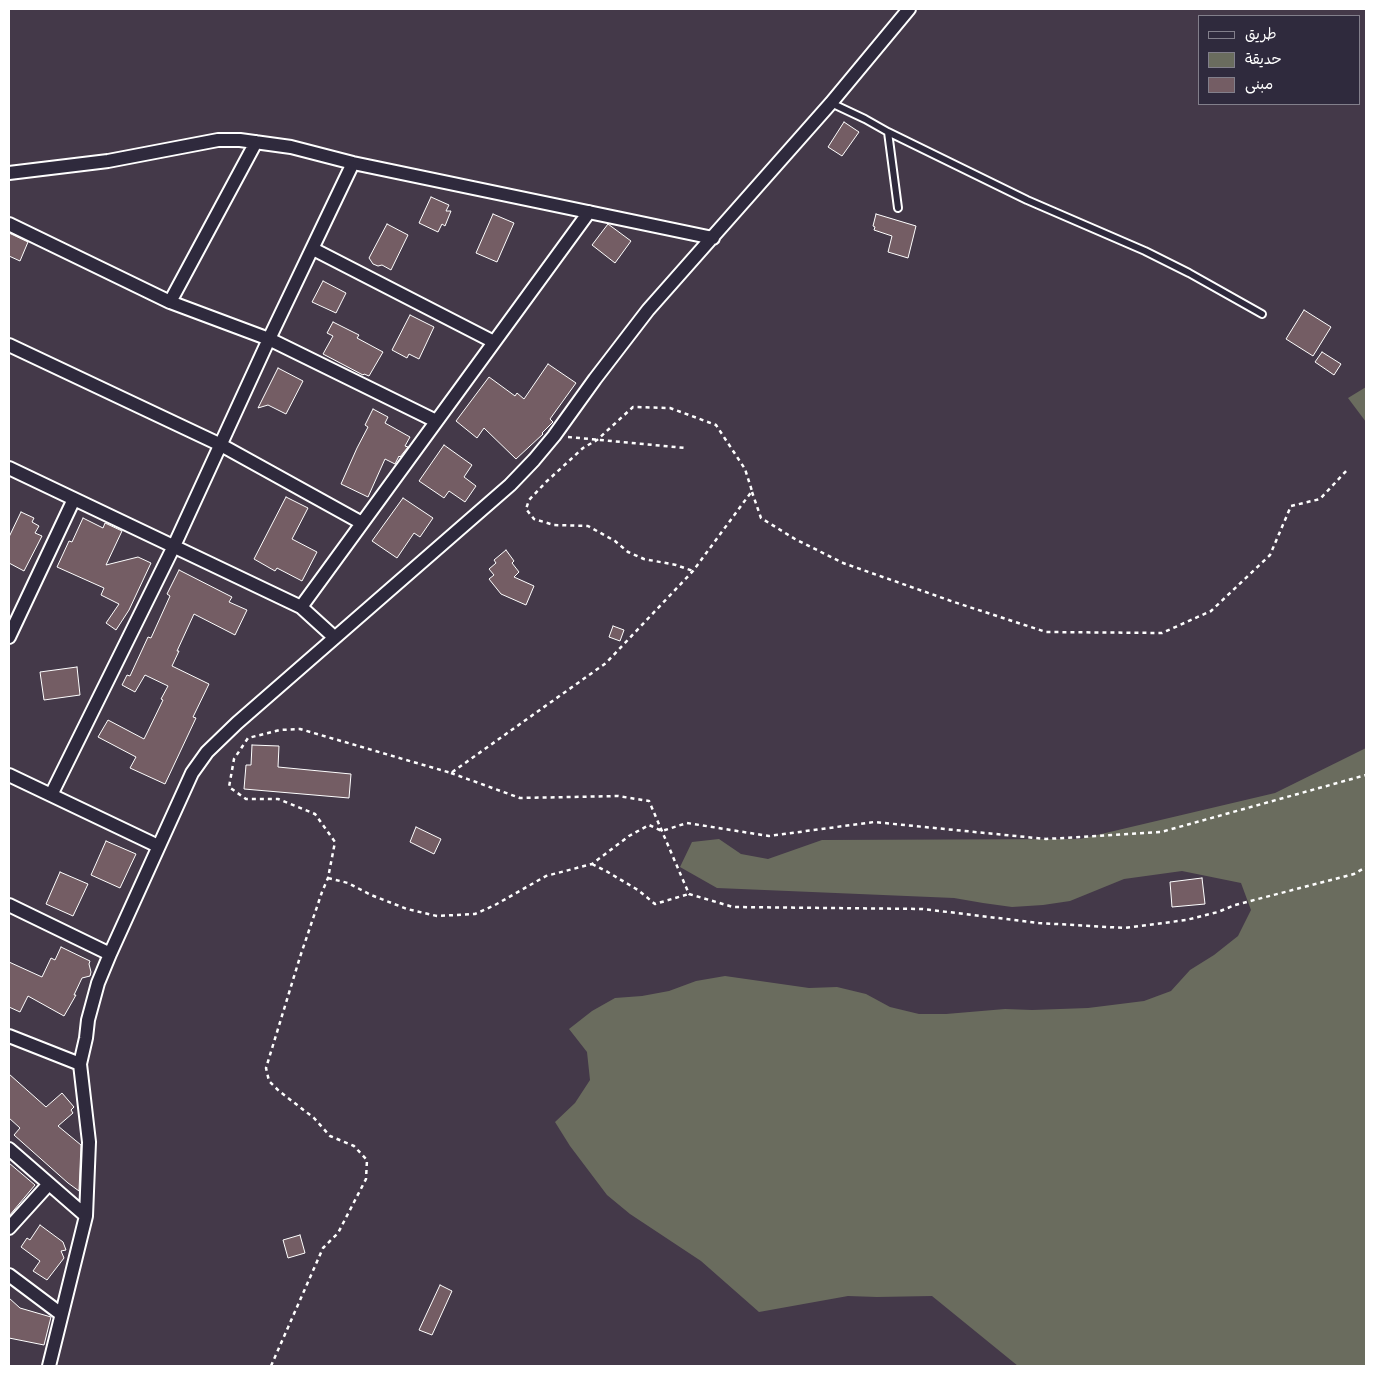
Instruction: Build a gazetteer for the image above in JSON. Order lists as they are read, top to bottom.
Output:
{
  "legend": ["طريق", "حديقة", "مبنى"]
}
